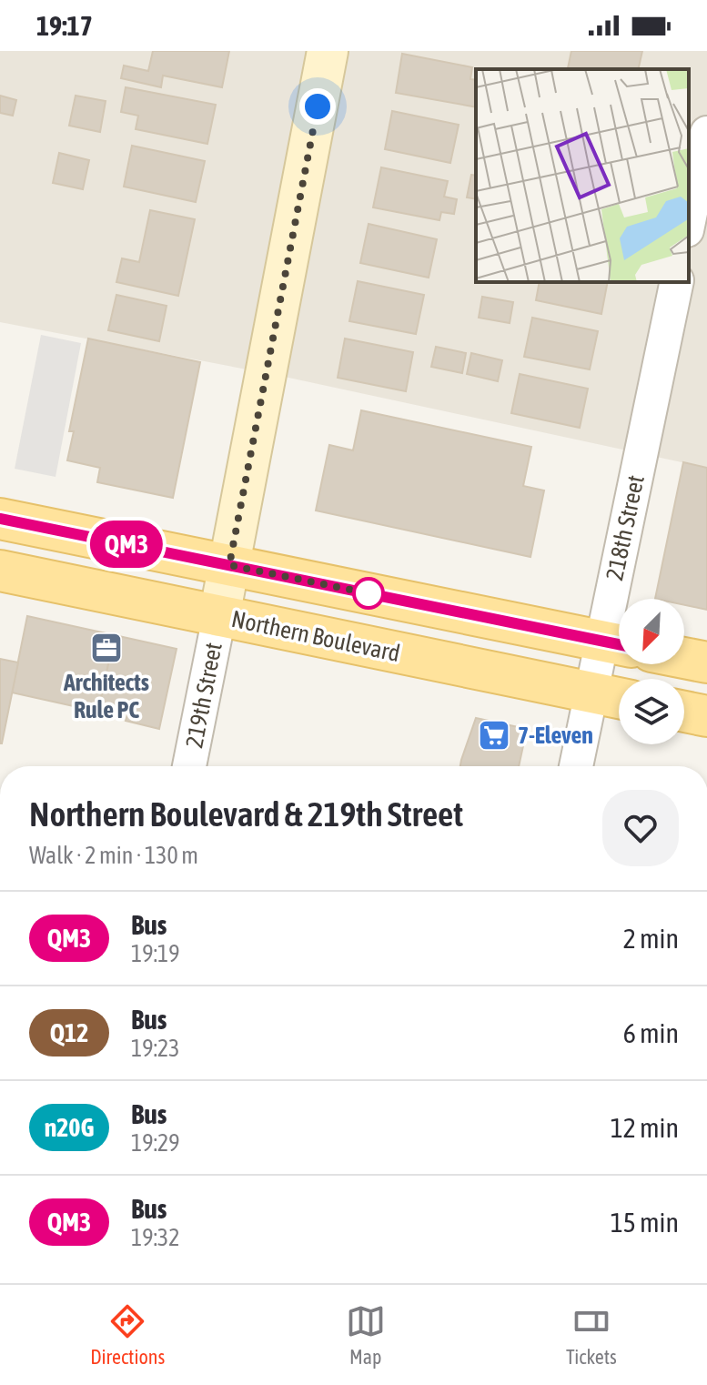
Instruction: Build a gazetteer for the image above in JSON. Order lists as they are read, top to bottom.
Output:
{
  "streets": {
    "main road": ["Northern Boulevard"],
    "street": ["218th Street", "219th Street"]
  },
  "crossings": [
    ["218th Street", "Northern Boulevard"],
    ["Northern Boulevard", "219th Street"]
  ],
  "places": {
    "office": ["Architects Rule PC"],
    "supermarket": ["7-Eleven"]
  },
  "lines": ["bus line QM3"],
  "north": "bottom left",
  "page": {
    "status": "19:17",
    "on_map": "QM3",
    "heading": ["Northern Boulevard & 219th Street", "Walk · 2 min · 130 m"],
    "list": [
      {
        "mark": "QM3",
        "name": "Bus",
        "note": "19:19",
        "value": "2 min"
      },
      {
        "mark": "Q12",
        "name": "Bus",
        "note": "19:23",
        "value": "6 min"
      },
      {
        "mark": "n20G",
        "name": "Bus",
        "note": "19:29",
        "value": "12 min"
      },
      {
        "mark": "QM3",
        "name": "Bus",
        "note": "19:32",
        "value": "15 min"
      }
    ],
    "tabs": ["Directions", "Map", "Tickets"]
  }
}
